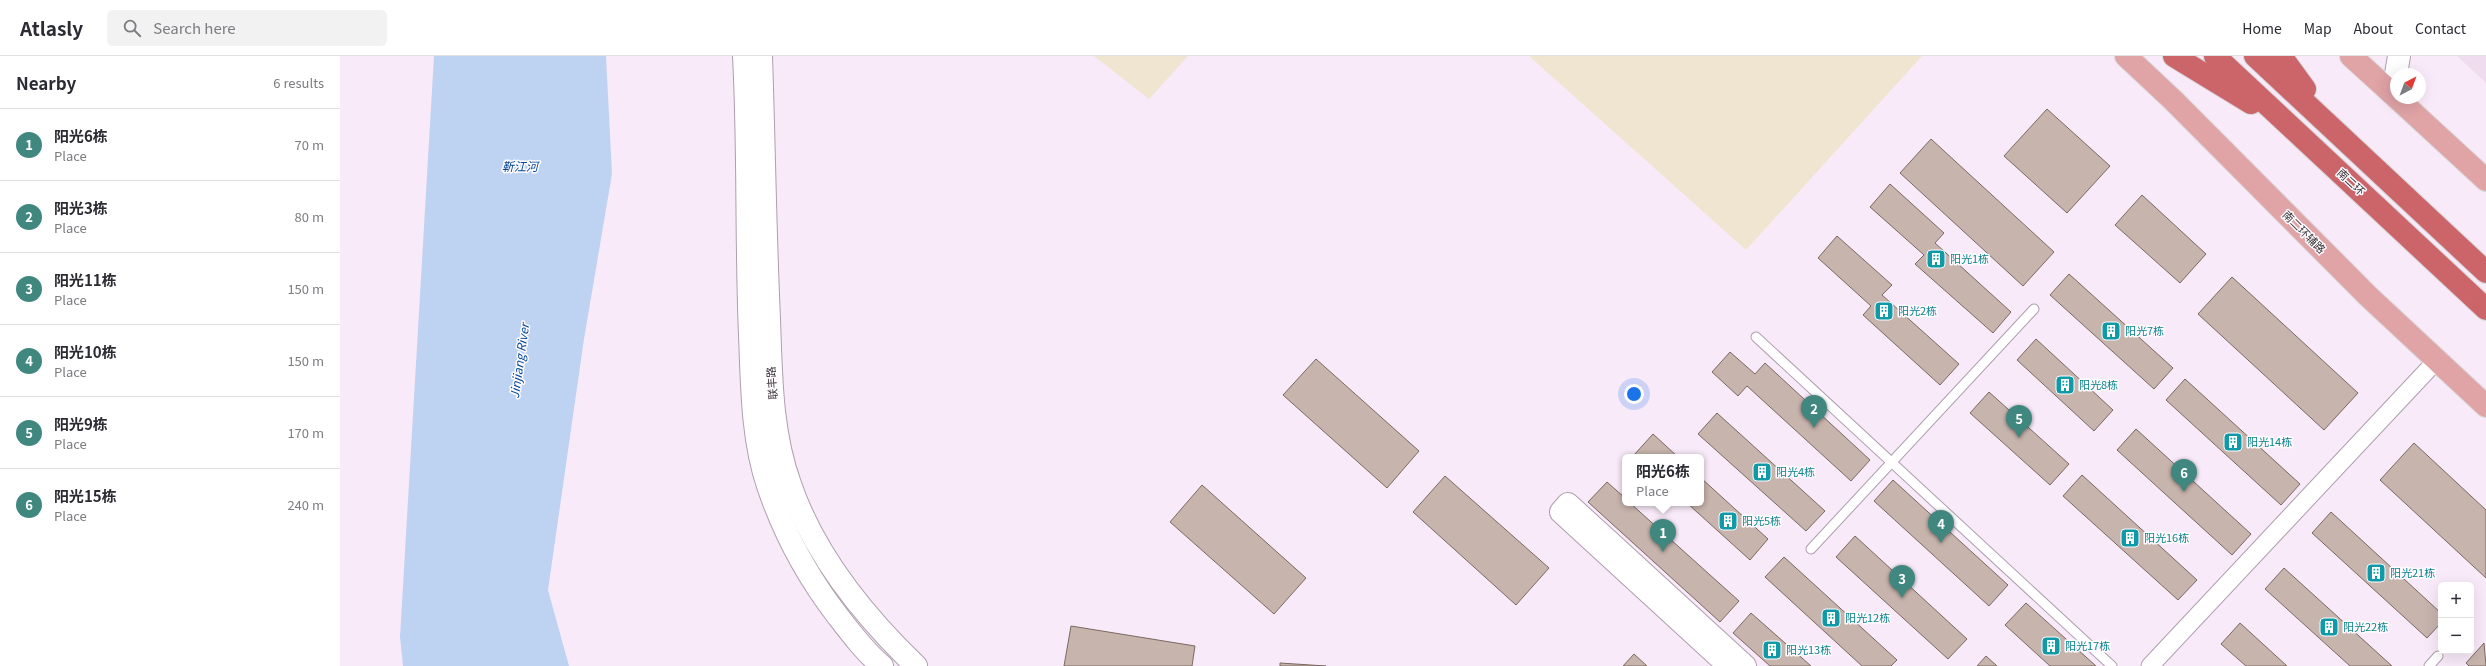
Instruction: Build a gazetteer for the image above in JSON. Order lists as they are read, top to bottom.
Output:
{
  "streets": {
    "highway": ["南二环"],
    "main road": ["南二环辅路", "联丰路"]
  },
  "water": ["靳江河", "Jinjiang River"],
  "places": {
    "building": [
      "阳光1栋",
      "阳光2栋",
      "阳光7栋",
      "阳光8栋",
      "阳光14栋",
      "阳光4栋",
      "阳光5栋",
      "阳光16栋",
      "阳光21栋",
      "阳光12栋",
      "阳光22栋",
      "阳光17栋",
      "阳光13栋"
    ]
  },
  "north": "top right",
  "page": {
    "header": "Atlasly",
    "search": "Search here",
    "nav": [
      "Home",
      "Map",
      "About",
      "Contact"
    ],
    "heading": ["Nearby", "6 results"],
    "list": [
      {
        "mark": "1",
        "name": "阳光6栋",
        "note": "Place",
        "value": "70 m"
      },
      {
        "mark": "2",
        "name": "阳光3栋",
        "note": "Place",
        "value": "80 m"
      },
      {
        "mark": "3",
        "name": "阳光11栋",
        "note": "Place",
        "value": "150 m"
      },
      {
        "mark": "4",
        "name": "阳光10栋",
        "note": "Place",
        "value": "150 m"
      },
      {
        "mark": "5",
        "name": "阳光9栋",
        "note": "Place",
        "value": "170 m"
      },
      {
        "mark": "6",
        "name": "阳光15栋",
        "note": "Place",
        "value": "240 m"
      }
    ],
    "pins": [
      "2",
      "5",
      "6",
      "4",
      "1",
      "3"
    ],
    "popup": ["阳光6栋", "Place"],
    "map_buttons": ["+", "−"]
  }
}
